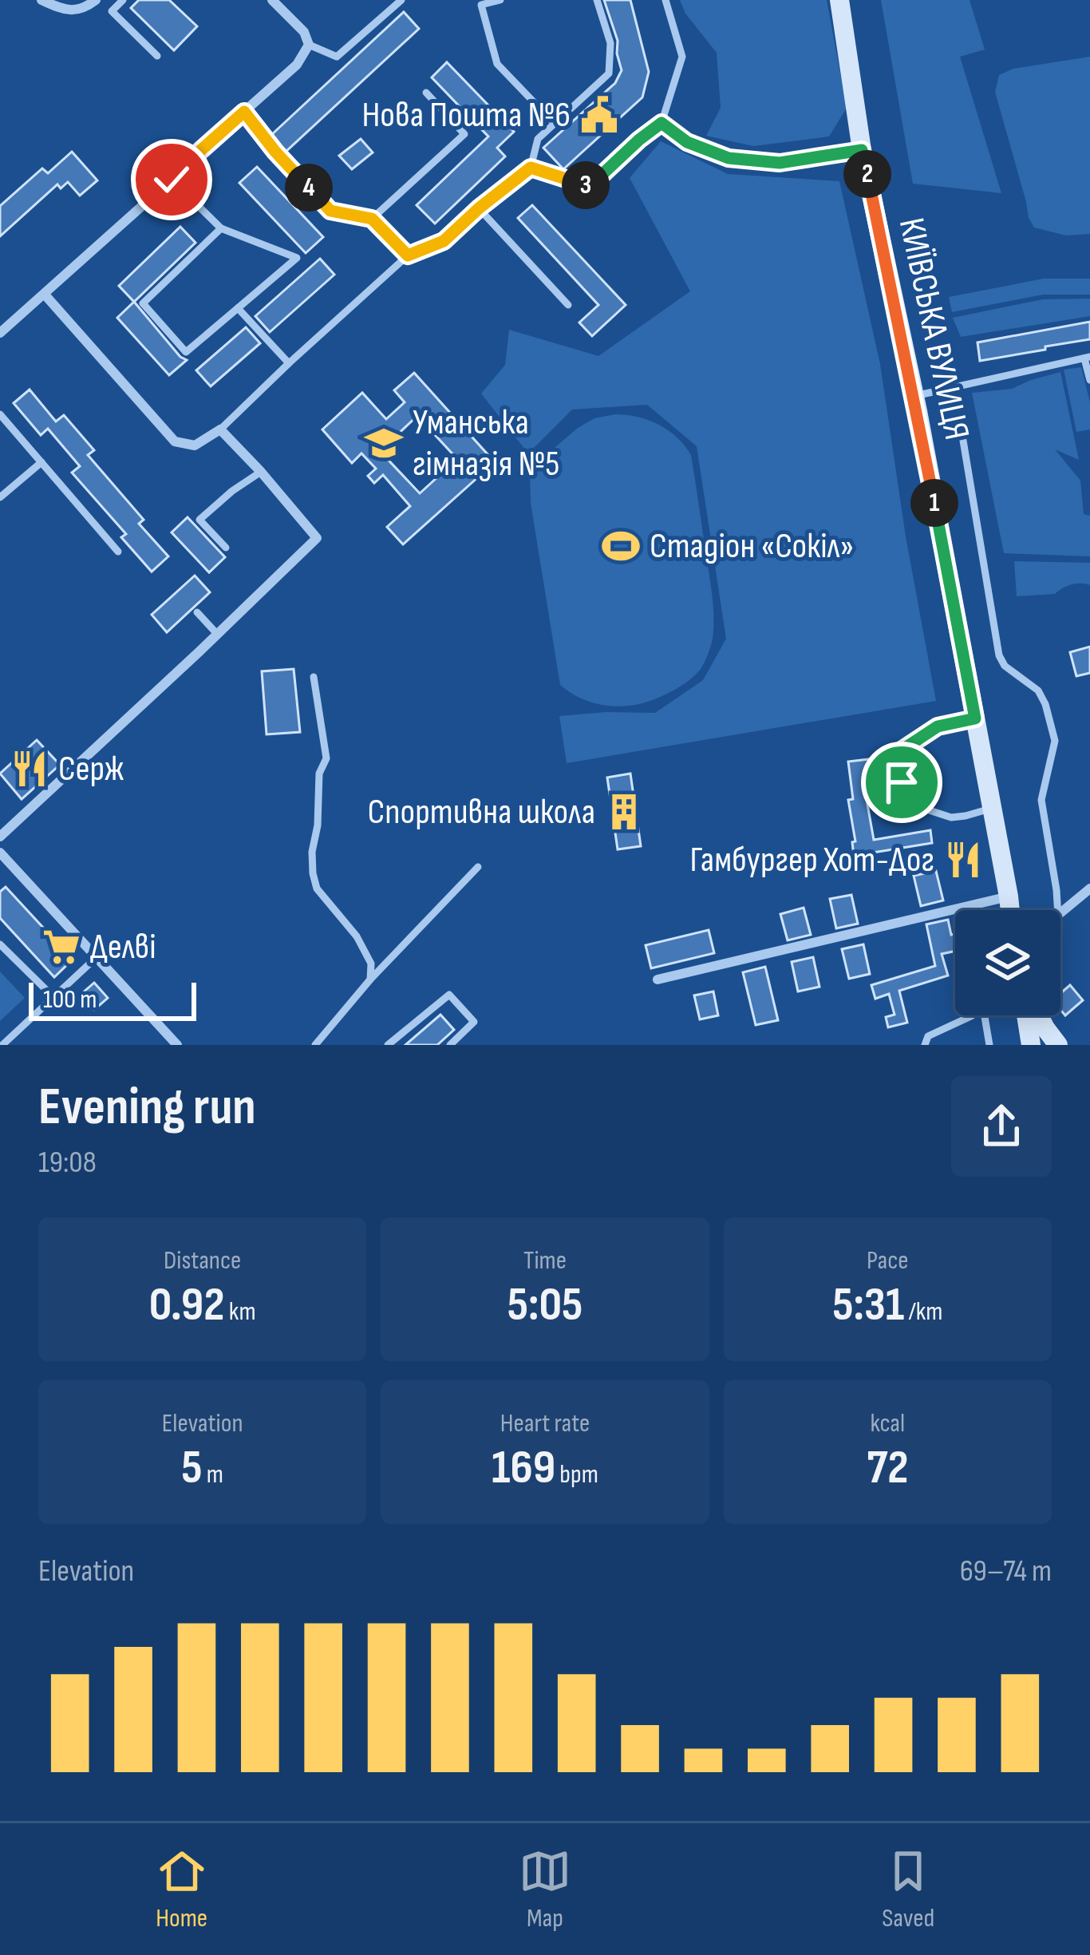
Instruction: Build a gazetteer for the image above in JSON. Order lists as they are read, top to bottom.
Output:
{
  "streets": {
    "main road": ["КИЇВСЬКА ВУЛИЦЯ"]
  },
  "places": {
    "public building": ["Нова Пошта №6"],
    "school or university": ["Уманська гімназія №5"],
    "sports": ["Стадіон «Сокіл»"],
    "restaurant": ["Серж", "Гамбургер Хот-Дог"],
    "building": ["Спортивна школа"],
    "supermarket": ["Делві"]
  },
  "scale_bar": "100 m",
  "page": {
    "pins": [
      "2",
      "3",
      "4",
      "1"
    ],
    "scale": "100 m",
    "heading": ["Evening run", "19:08"],
    "stats": [
      ["Distance", "0.92 km"],
      ["Time", "5:05"],
      ["Pace", "5:31 /km"],
      ["Elevation", "5 m"],
      ["Heart rate", "169 bpm"],
      ["kcal", "72"]
    ],
    "chart": ["Elevation", "69–74 m"],
    "tabs": ["Home", "Map", "Saved"]
  }
}
